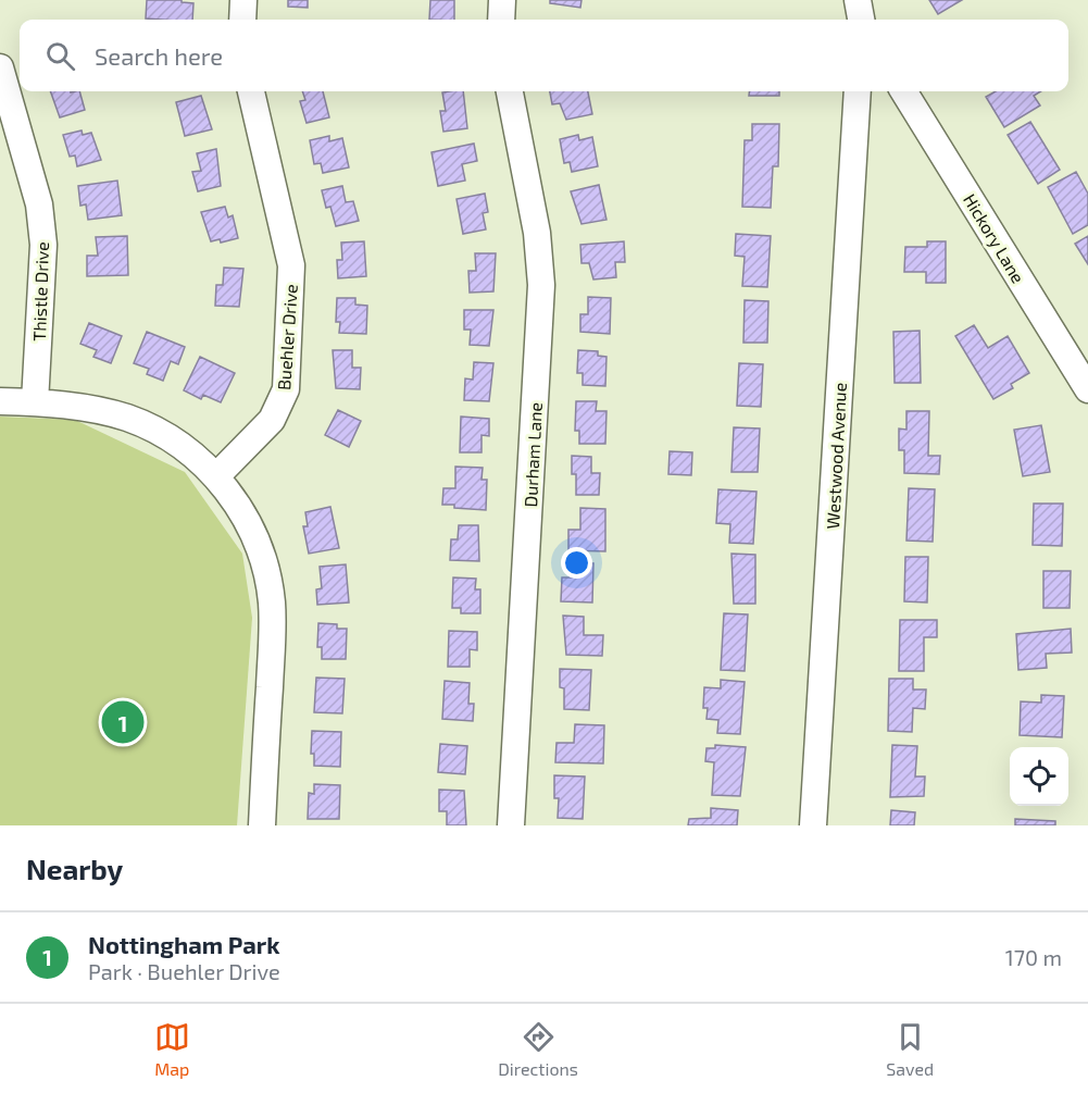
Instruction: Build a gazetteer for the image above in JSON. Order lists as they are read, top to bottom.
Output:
{
  "streets": {
    "street": [
      "Hickory Lane",
      "Thistle Drive",
      "Buehler Drive",
      "Durham Lane",
      "Westwood Avenue"
    ]
  },
  "page": {
    "search": "Search here",
    "pins": "1",
    "heading": "Nearby",
    "list": [
      {
        "mark": "1",
        "name": "Nottingham Park",
        "note": "Park · Buehler Drive",
        "value": "170 m"
      }
    ],
    "nav": ["Map", "Directions", "Saved"]
  }
}
